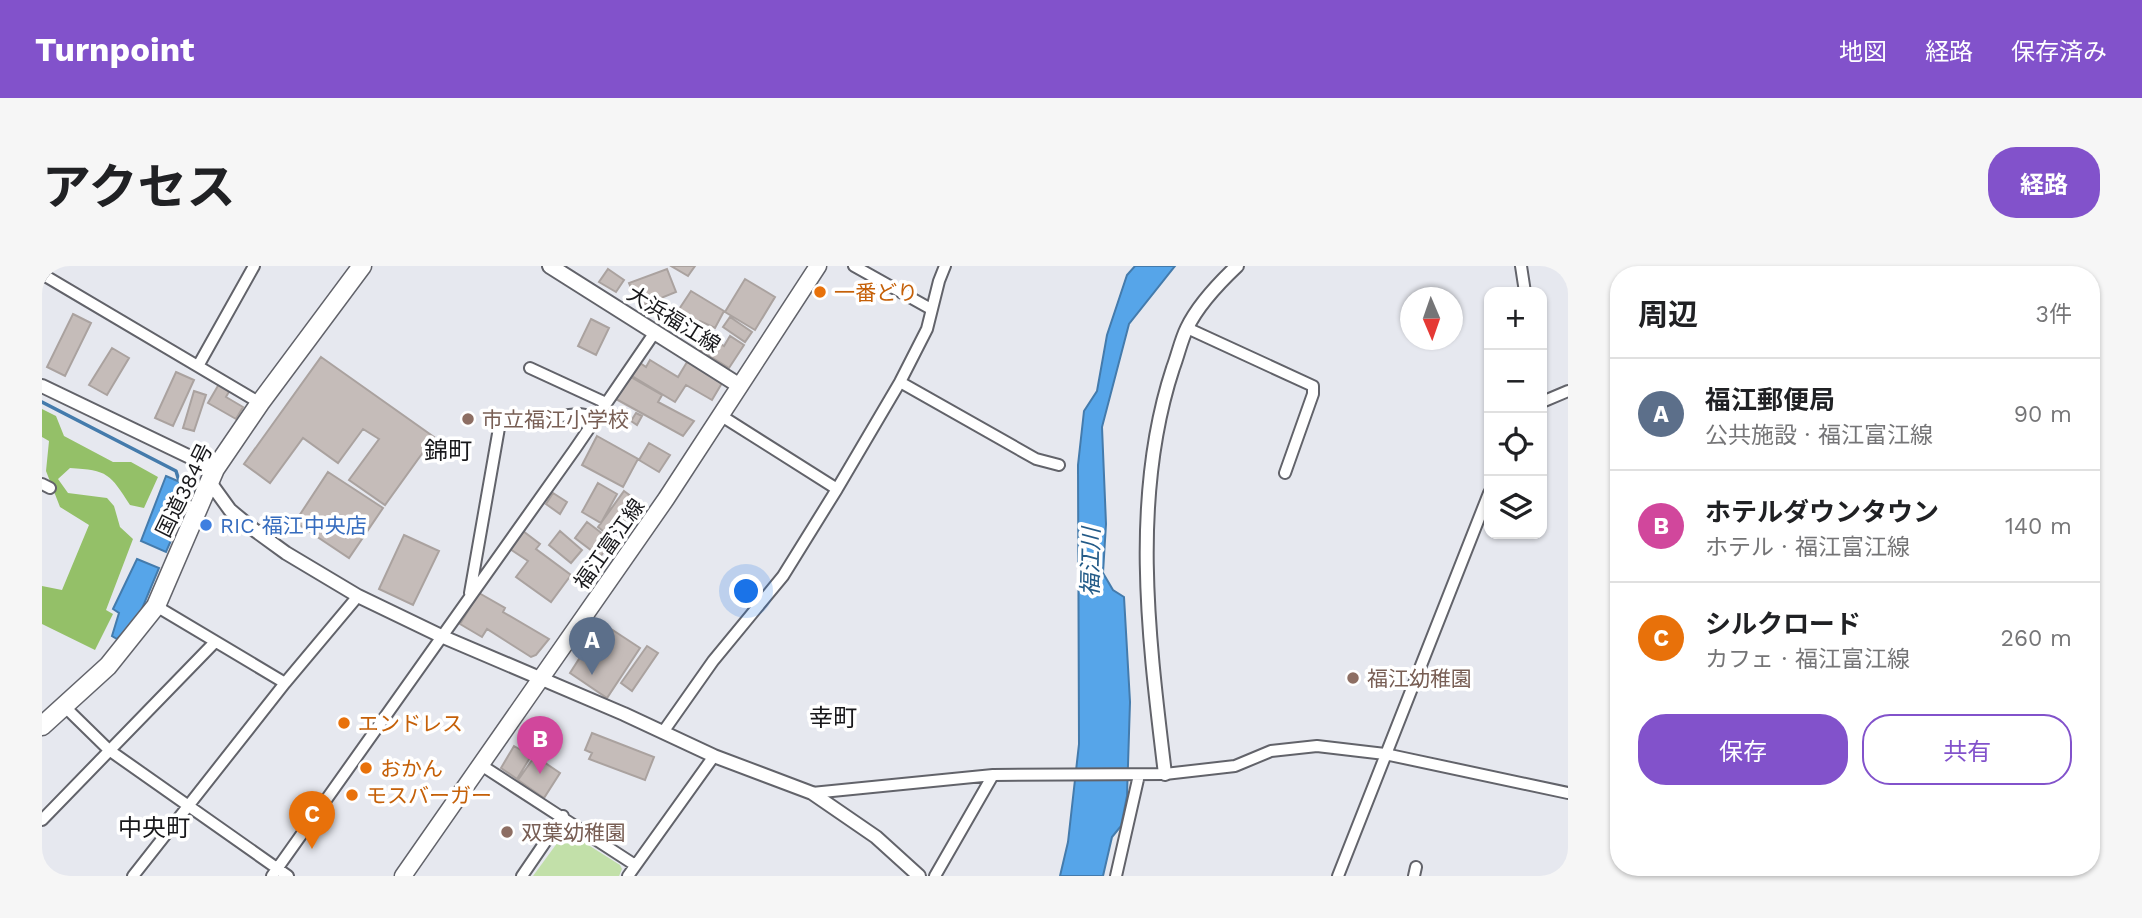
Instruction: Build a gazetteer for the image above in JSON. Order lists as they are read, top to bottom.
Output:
{
  "streets": {
    "highway": ["国道384号"],
    "main road": ["大浜福江線", "福江富江線"]
  },
  "crossings": [
    ["大浜福江線", "福江富江線"]
  ],
  "districts": ["錦町", "幸町", "中央町"],
  "water": ["福江川"],
  "places": [
    "一番どり",
    "市立福江小学校",
    "RIC 福江中央店",
    "福江幼稚園",
    "エンドレス",
    "おかん",
    "モスバーガー",
    "双葉幼稚園"
  ],
  "north": "bottom",
  "page": {
    "header": "Turnpoint",
    "nav": ["地図", "経路", "保存済み"],
    "title": "アクセス",
    "buttons": [
      "経路",
      ["保存", "共有"]
    ],
    "heading": ["周辺", "3件"],
    "map_buttons": ["+", "−"],
    "list": [
      {
        "mark": "A",
        "name": "福江郵便局",
        "note": "公共施設 · 福江富江線",
        "value": "90 m"
      },
      {
        "mark": "B",
        "name": "ホテルダウンタウン",
        "note": "ホテル · 福江富江線",
        "value": "140 m"
      },
      {
        "mark": "C",
        "name": "シルクロード",
        "note": "カフェ · 福江富江線",
        "value": "260 m"
      }
    ],
    "pins": ["A", "B", "C"]
  }
}
